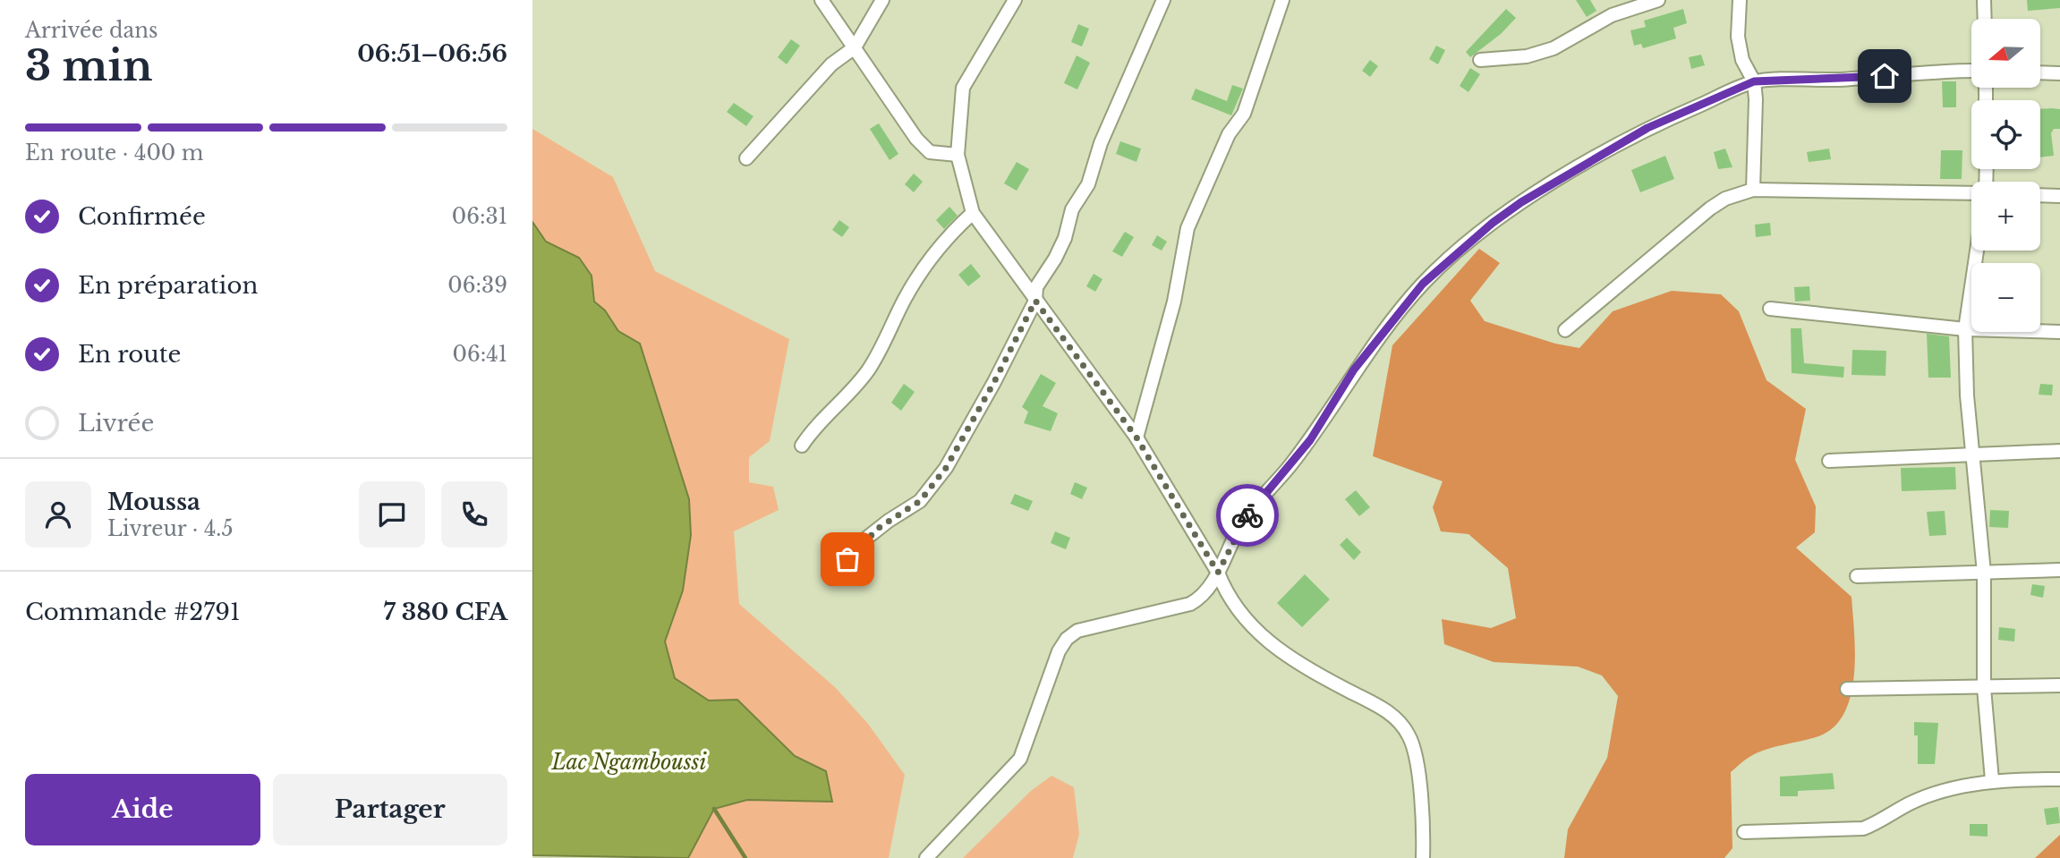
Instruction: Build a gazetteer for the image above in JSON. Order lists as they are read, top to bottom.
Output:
{
  "water": ["Lac Ngamboussi"],
  "north": "left",
  "page": {
    "heading": ["3 min", "Arrivée dans", "06:51–06:56"],
    "panel": [
      "Moussa",
      "Livreur · 4.5",
      "Commande #2791",
      "7 380 CFA"
    ],
    "map_buttons": ["+", "−"],
    "bar": "En route · 400 m",
    "list": [
      ["Confirmée", "06:31"],
      ["En préparation", "06:39"],
      ["En route", "06:41"],
      "Livrée"
    ],
    "buttons": ["Aide", "Partager"]
  }
}
